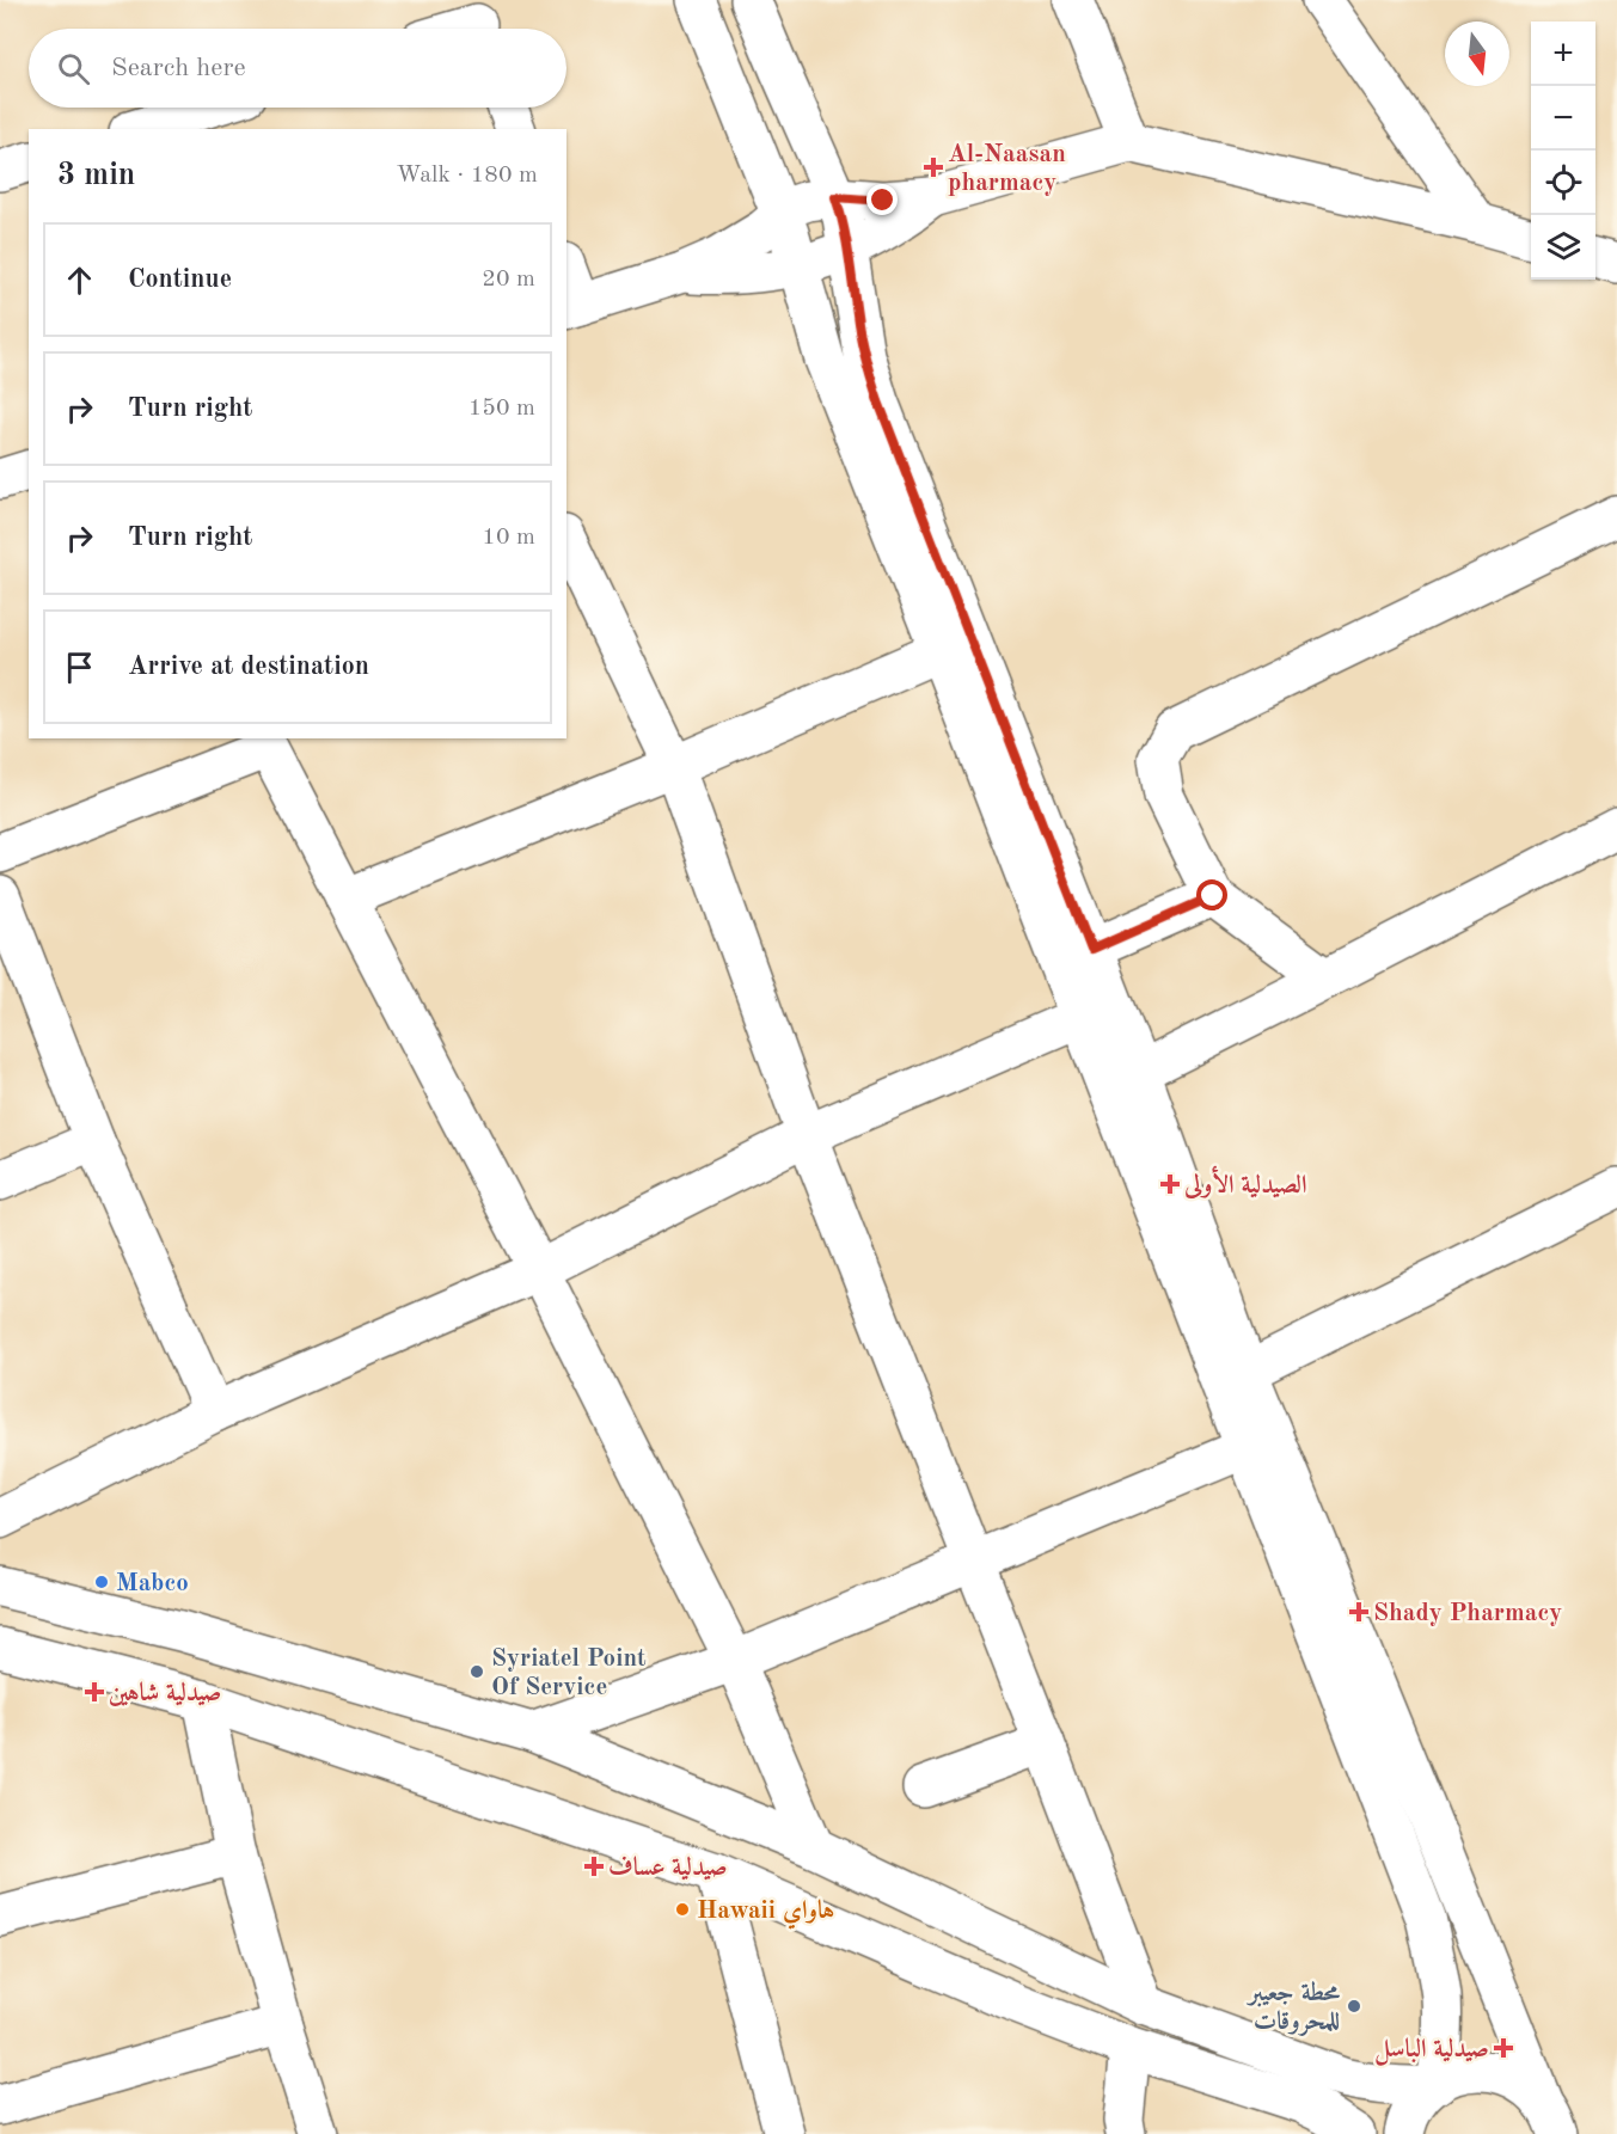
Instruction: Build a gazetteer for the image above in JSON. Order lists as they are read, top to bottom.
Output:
{
  "places": {
    "health": [
      "Al-Naasan pharmacy",
      "الصيدلية الأولى",
      "Shady Pharmacy",
      "صيدلية شاهين",
      "صيدلية عساف",
      "صيدلية الباسل"
    ],
    "other": [
      "Mabco",
      "Syriatel Point Of Service",
      "Hawaii هاواي",
      "محطة جعيبر للمحروقات"
    ]
  },
  "north": "bottom",
  "page": {
    "map_buttons": ["+", "−"],
    "search": "Search here",
    "heading": ["3 min", "Walk · 180 m"],
    "list": [
      ["Continue", "20 m"],
      ["Turn right", "150 m"],
      ["Turn right", "10 m"],
      "Arrive at destination"
    ]
  }
}
